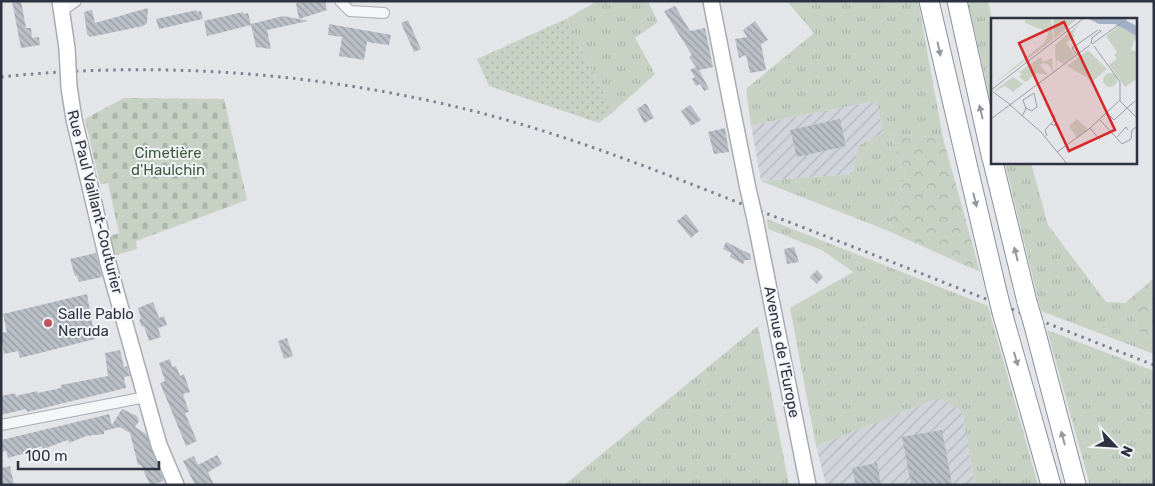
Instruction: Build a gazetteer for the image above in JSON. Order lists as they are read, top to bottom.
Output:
{
  "streets": {
    "main road": ["Rue Paul Vaillant-Couturier", "Avenue de l'Europe"]
  },
  "parks": ["Cimetière d'Haulchin"],
  "places": ["Salle Pablo Neruda"],
  "scale_bar": "100 m",
  "north": "bottom right"
}
